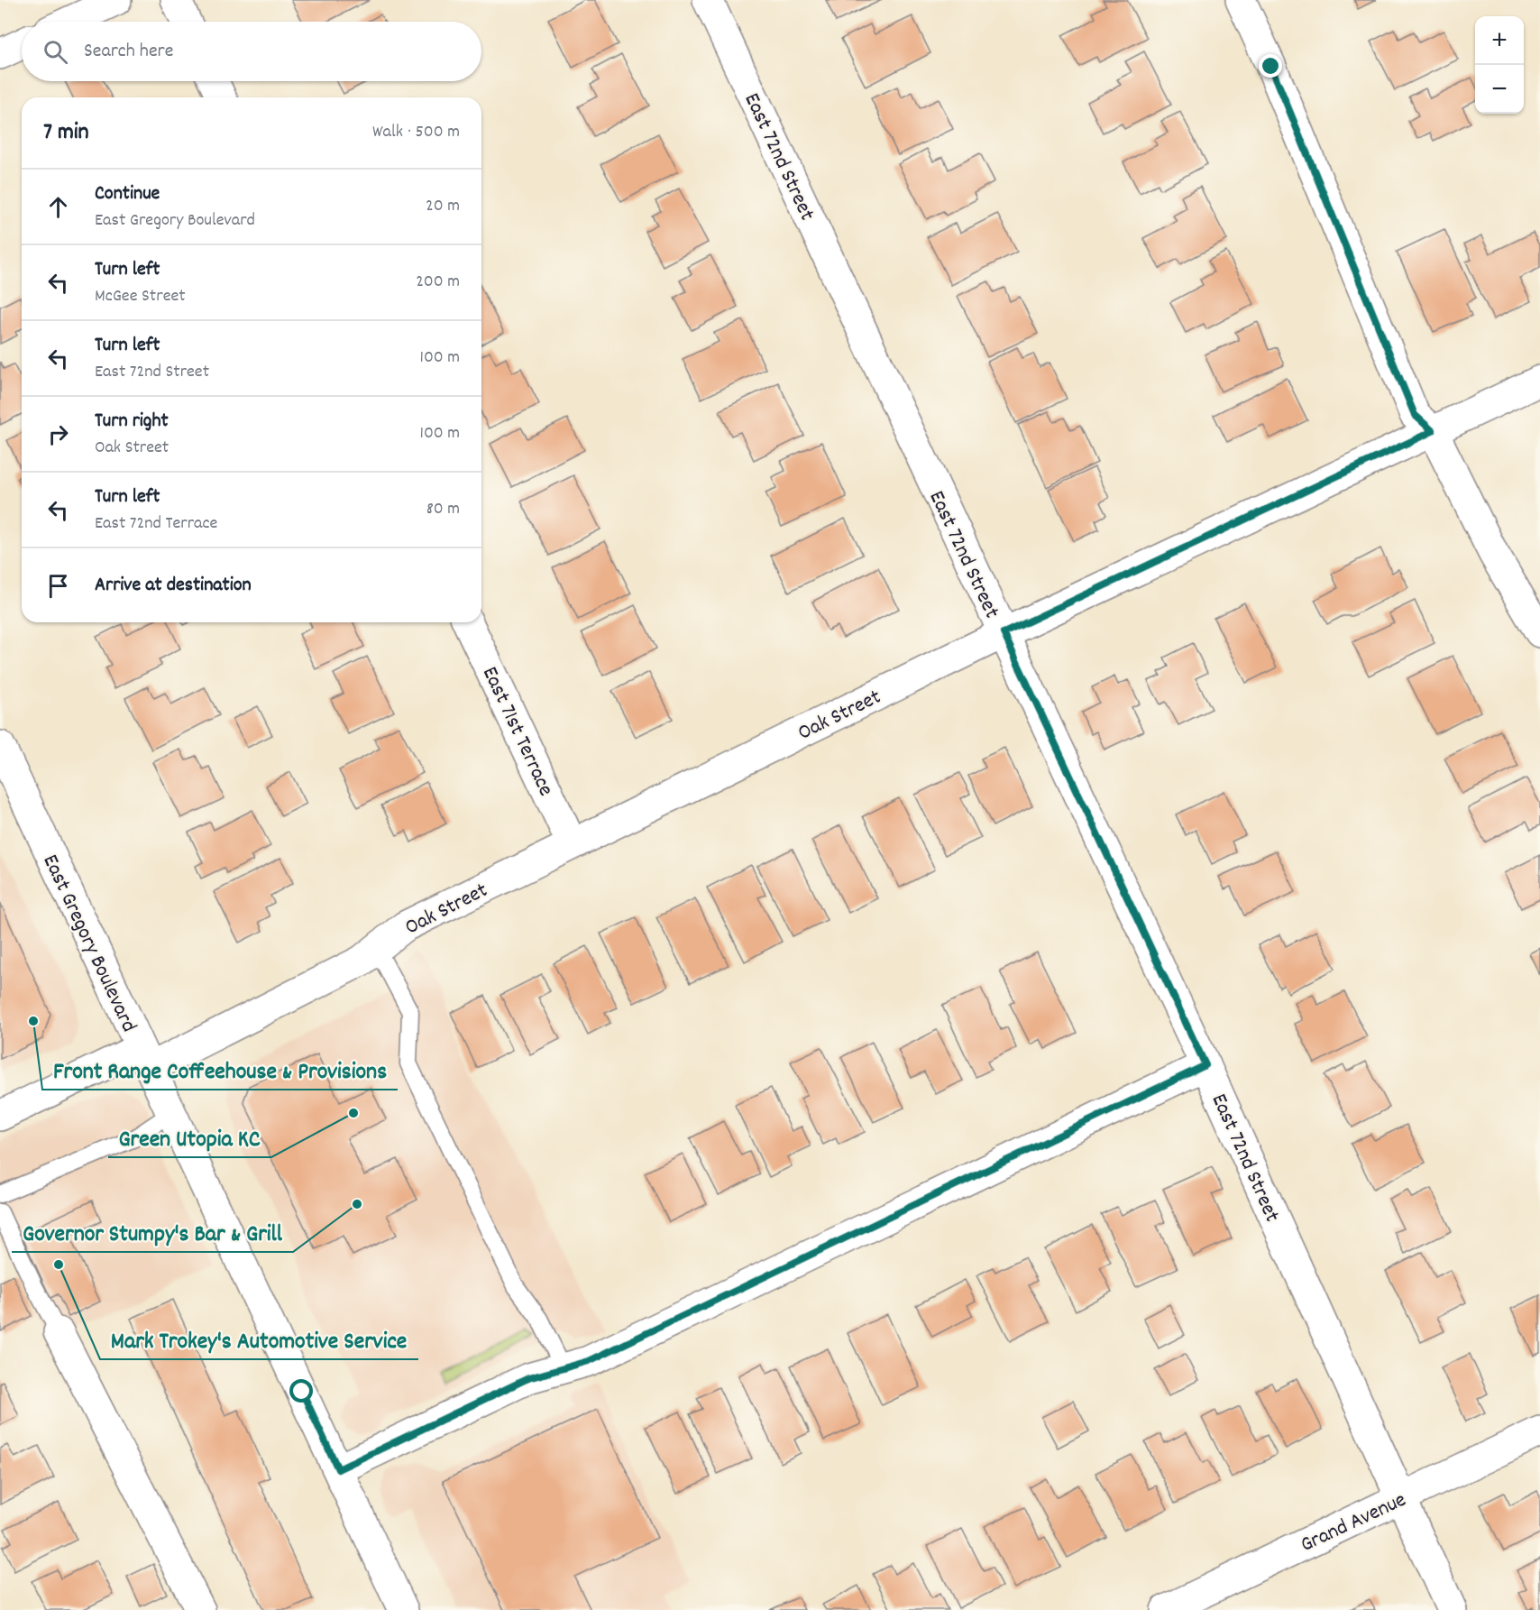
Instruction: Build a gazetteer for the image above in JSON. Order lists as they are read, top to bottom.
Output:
{
  "streets": {
    "street": [
      "East 72nd Street",
      "Oak Street",
      "East 71st Terrace",
      "East Gregory Boulevard",
      "Grand Avenue"
    ]
  },
  "crossings": [
    ["East 72nd Street", "Oak Street"],
    ["East 72nd Street", "Grand Avenue"],
    ["Oak Street", "East 71st Terrace"],
    ["Oak Street", "East Gregory Boulevard"]
  ],
  "places": [
    "Front Range Coffeehouse & Provisions",
    "Green Utopia KC",
    "Governor Stumpy's Bar & Grill",
    "Mark Trokey's Automotive Service"
  ],
  "page": {
    "map_buttons": ["+", "−"],
    "search": "Search here",
    "heading": ["7 min", "Walk · 500 m"],
    "list": [
      ["Continue", "East Gregory Boulevard", "20 m"],
      ["Turn left", "McGee Street", "200 m"],
      ["Turn left", "East 72nd Street", "100 m"],
      ["Turn right", "Oak Street", "100 m"],
      ["Turn left", "East 72nd Terrace", "80 m"],
      "Arrive at destination"
    ]
  }
}
